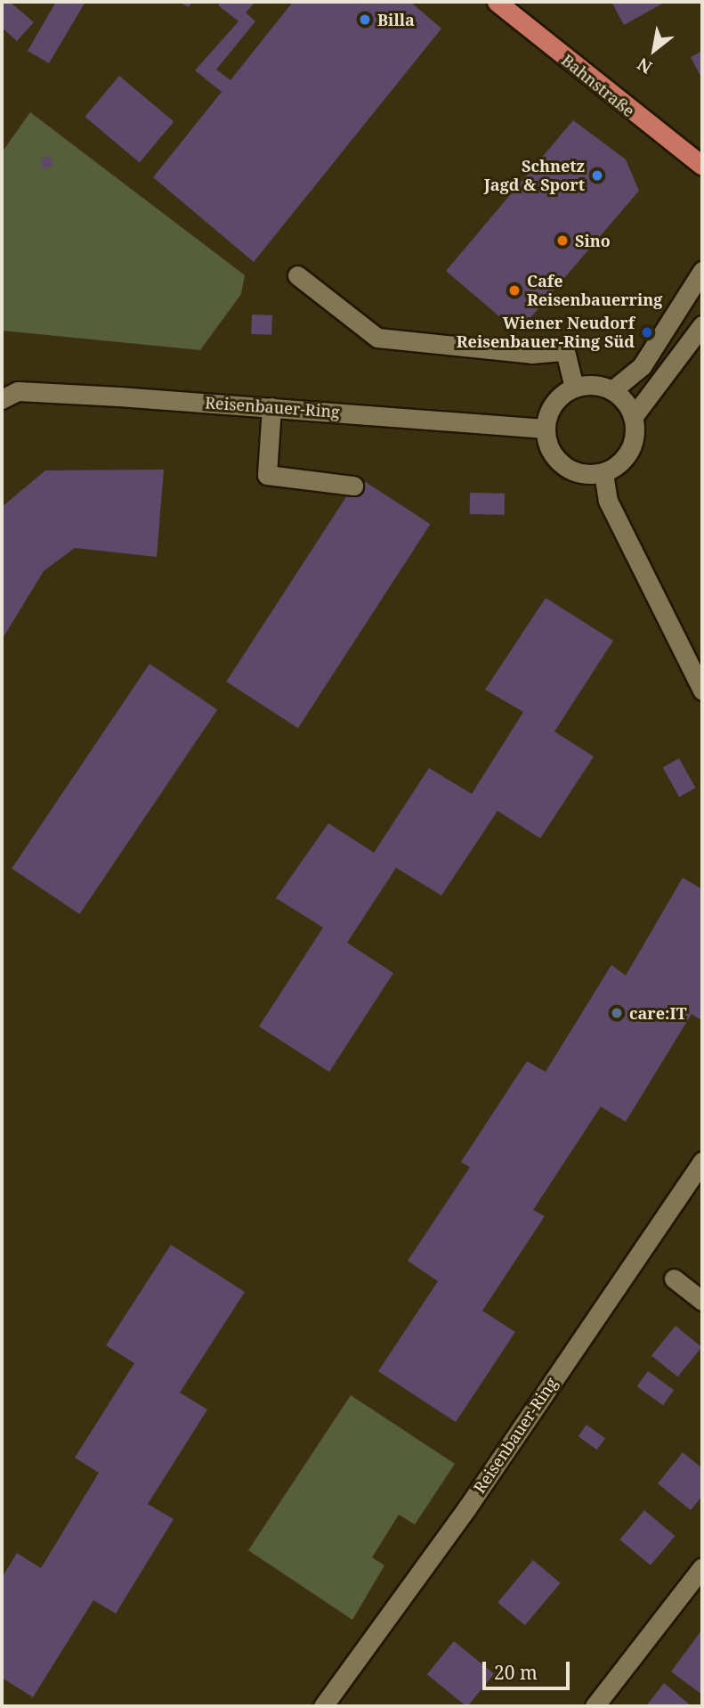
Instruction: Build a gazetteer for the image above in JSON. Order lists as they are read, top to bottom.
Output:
{
  "streets": {
    "main road": ["Bahnstraße"],
    "street": ["Reisenbauer-Ring"]
  },
  "places": [
    "Billa",
    "Schnetz Jagd & Sport",
    "Sino",
    "Cafe Reisenbauerring",
    "Wiener Neudorf Reisenbauer-Ring Süd",
    "care:IT"
  ],
  "scale_bar": "20 m",
  "north": "bottom left"
}
